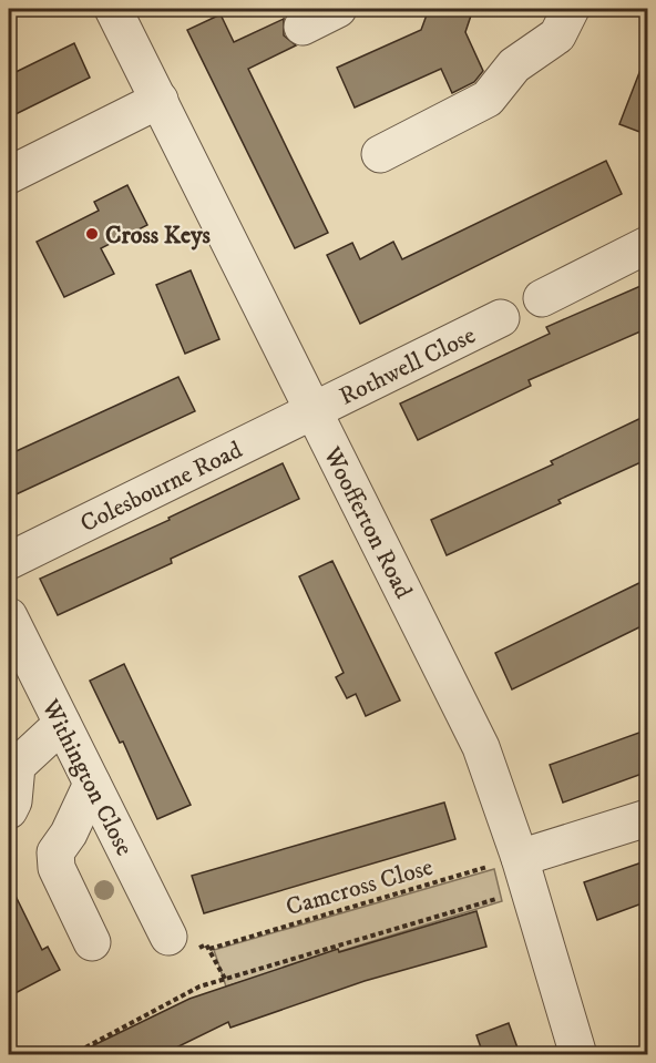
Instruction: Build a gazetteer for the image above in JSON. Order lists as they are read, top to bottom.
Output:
{
  "streets": {
    "street": [
      "Rothwell Close",
      "Colesbourne Road",
      "Woofferton Road",
      "Withington Close"
    ],
    "path": ["Camcross Close"]
  },
  "crossings": [
    ["Rothwell Close", "Colesbourne Road"],
    ["Rothwell Close", "Woofferton Road"],
    ["Colesbourne Road", "Woofferton Road"],
    ["Woofferton Road", "Camcross Close"],
    ["Withington Close", "Camcross Close"]
  ],
  "places": ["Cross Keys"]
}
